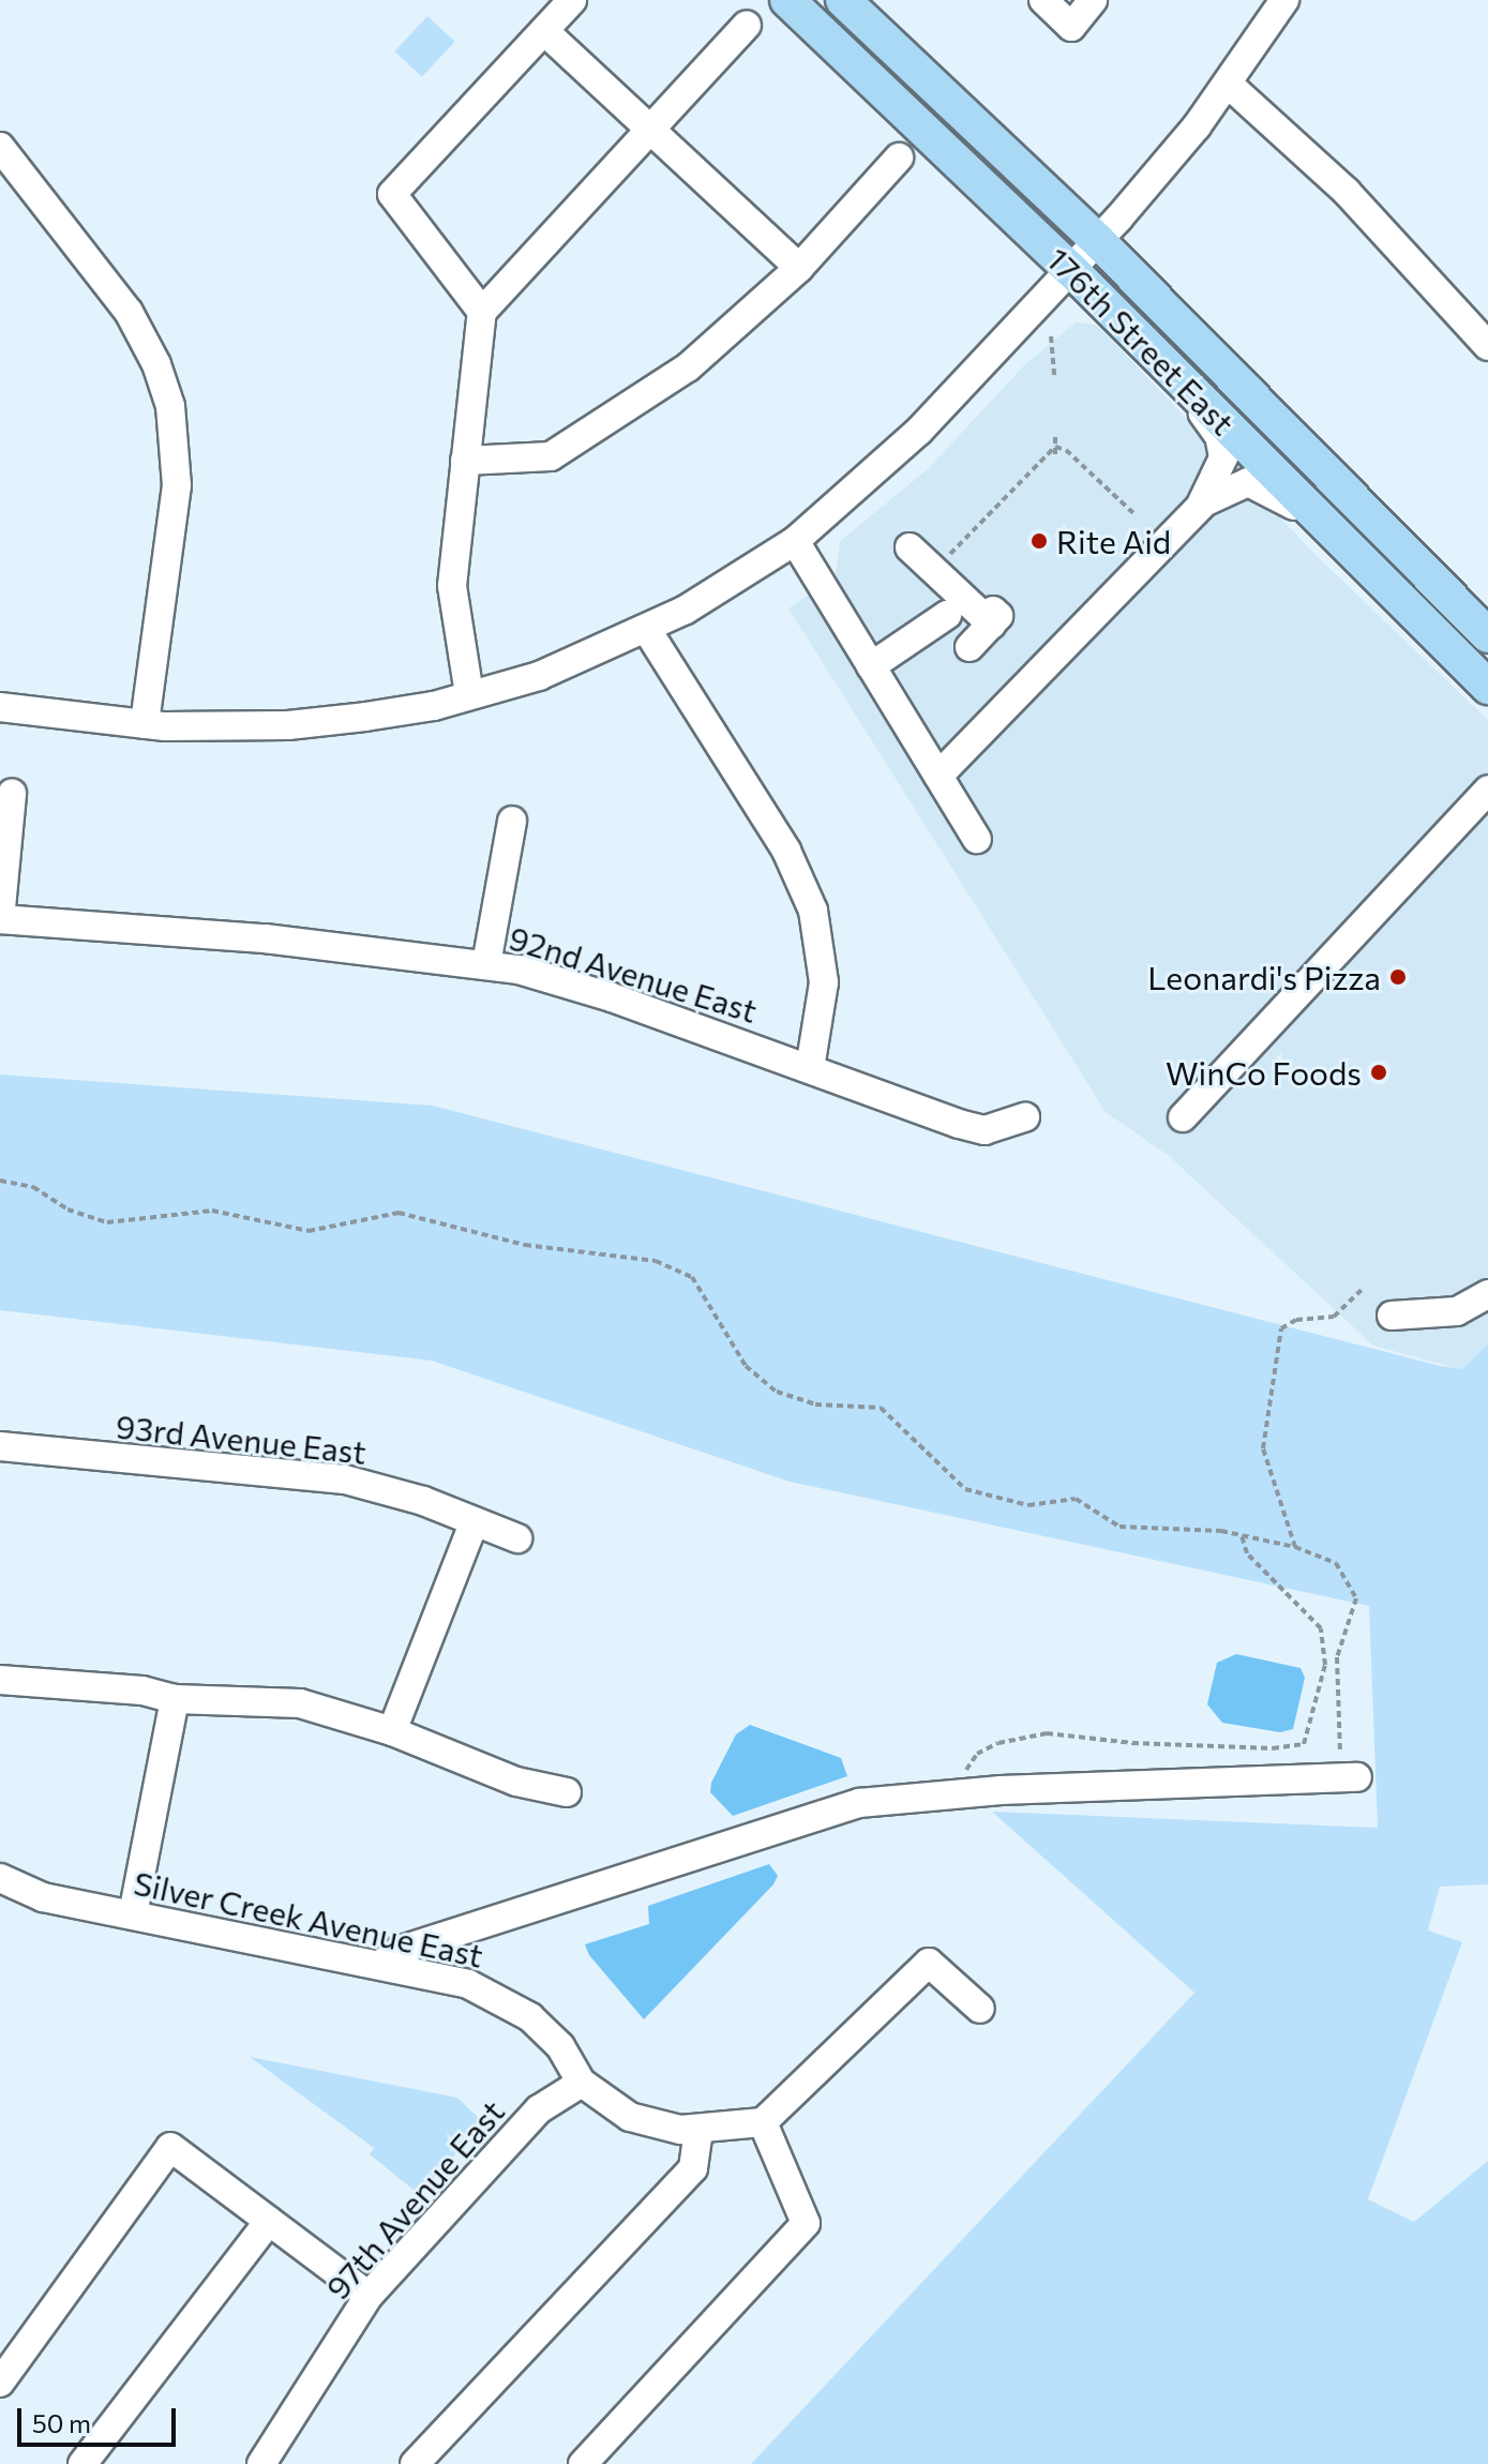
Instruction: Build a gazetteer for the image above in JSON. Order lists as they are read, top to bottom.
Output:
{
  "streets": {
    "main road": ["176th Street East"],
    "street": [
      "92nd Avenue East",
      "93rd Avenue East",
      "Silver Creek Avenue East",
      "97th Avenue East"
    ]
  },
  "crossings": [
    ["Silver Creek Avenue East", "97th Avenue East"]
  ],
  "places": ["Rite Aid", "Leonardi's Pizza", "WinCo Foods"],
  "scale_bar": "50 m"
}
